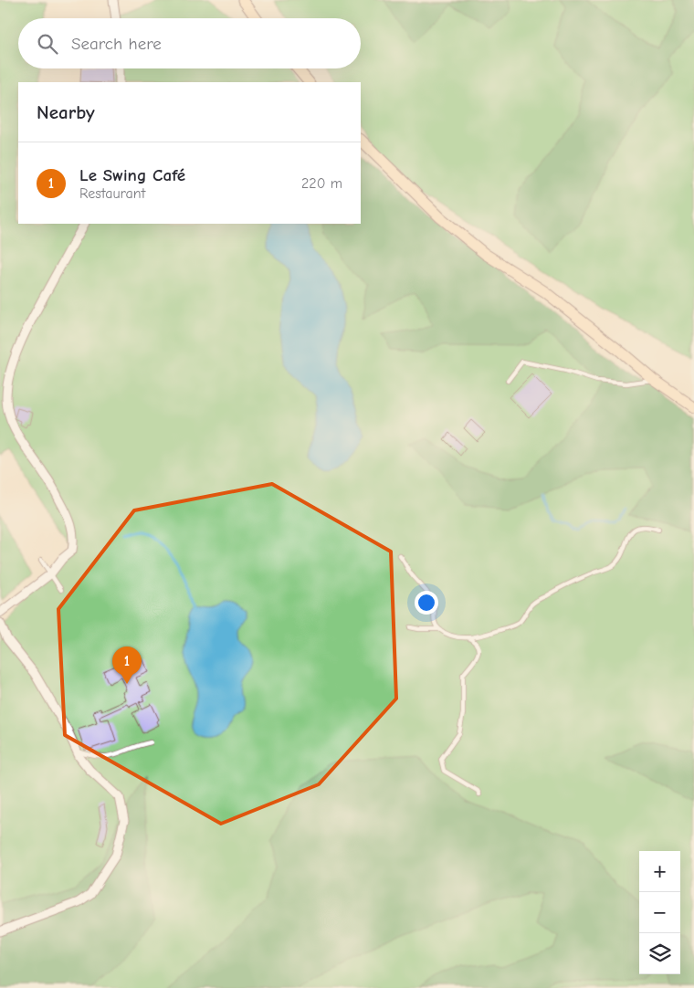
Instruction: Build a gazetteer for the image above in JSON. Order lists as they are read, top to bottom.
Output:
{
  "page": {
    "search": "Search here",
    "heading": "Nearby",
    "list": [
      {
        "mark": "1",
        "name": "Le Swing Café",
        "note": "Restaurant",
        "value": "220 m"
      }
    ],
    "pins": "1",
    "map_buttons": ["+", "−"]
  }
}
